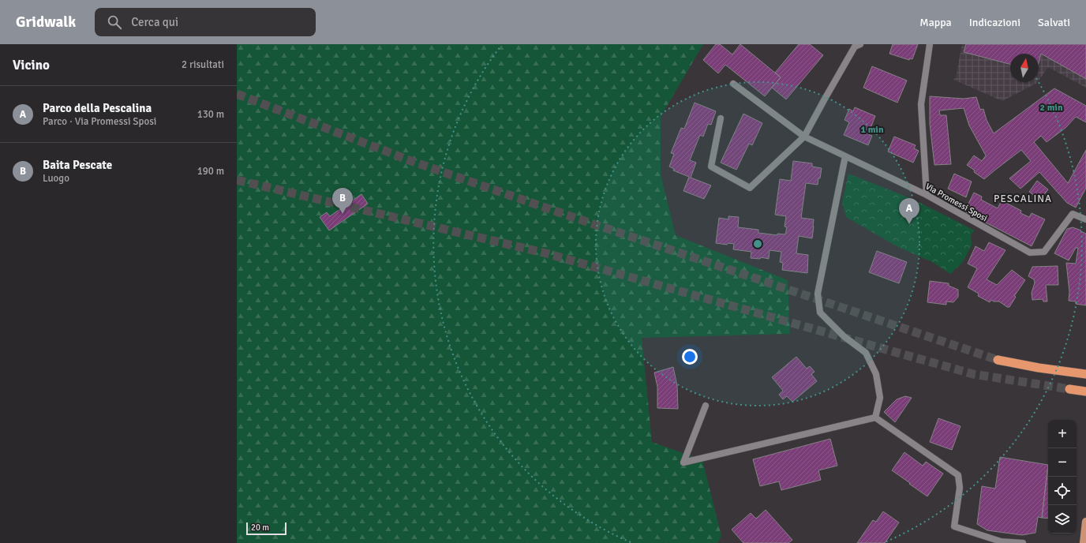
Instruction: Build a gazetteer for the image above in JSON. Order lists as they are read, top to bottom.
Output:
{
  "streets": {
    "street": ["Via Promessi Sposi"]
  },
  "districts": ["PESCALINA"],
  "scale_bar": "20 m",
  "north": "top",
  "page": {
    "header": "Gridwalk",
    "search": "Cerca qui",
    "nav": ["Mappa", "Indicazioni", "Salvati"],
    "heading": ["Vicino", "2 risultati"],
    "list": [
      {
        "mark": "A",
        "name": "Parco della Pescalina",
        "note": "Parco · Via Promessi Sposi",
        "value": "130 m"
      },
      {
        "mark": "B",
        "name": "Baita Pescate",
        "note": "Luogo",
        "value": "190 m"
      }
    ],
    "pins": ["B", "A"],
    "map_buttons": ["+", "−"],
    "scale": "20 m"
  },
  "rings": ["2 min", "1 min"]
}
